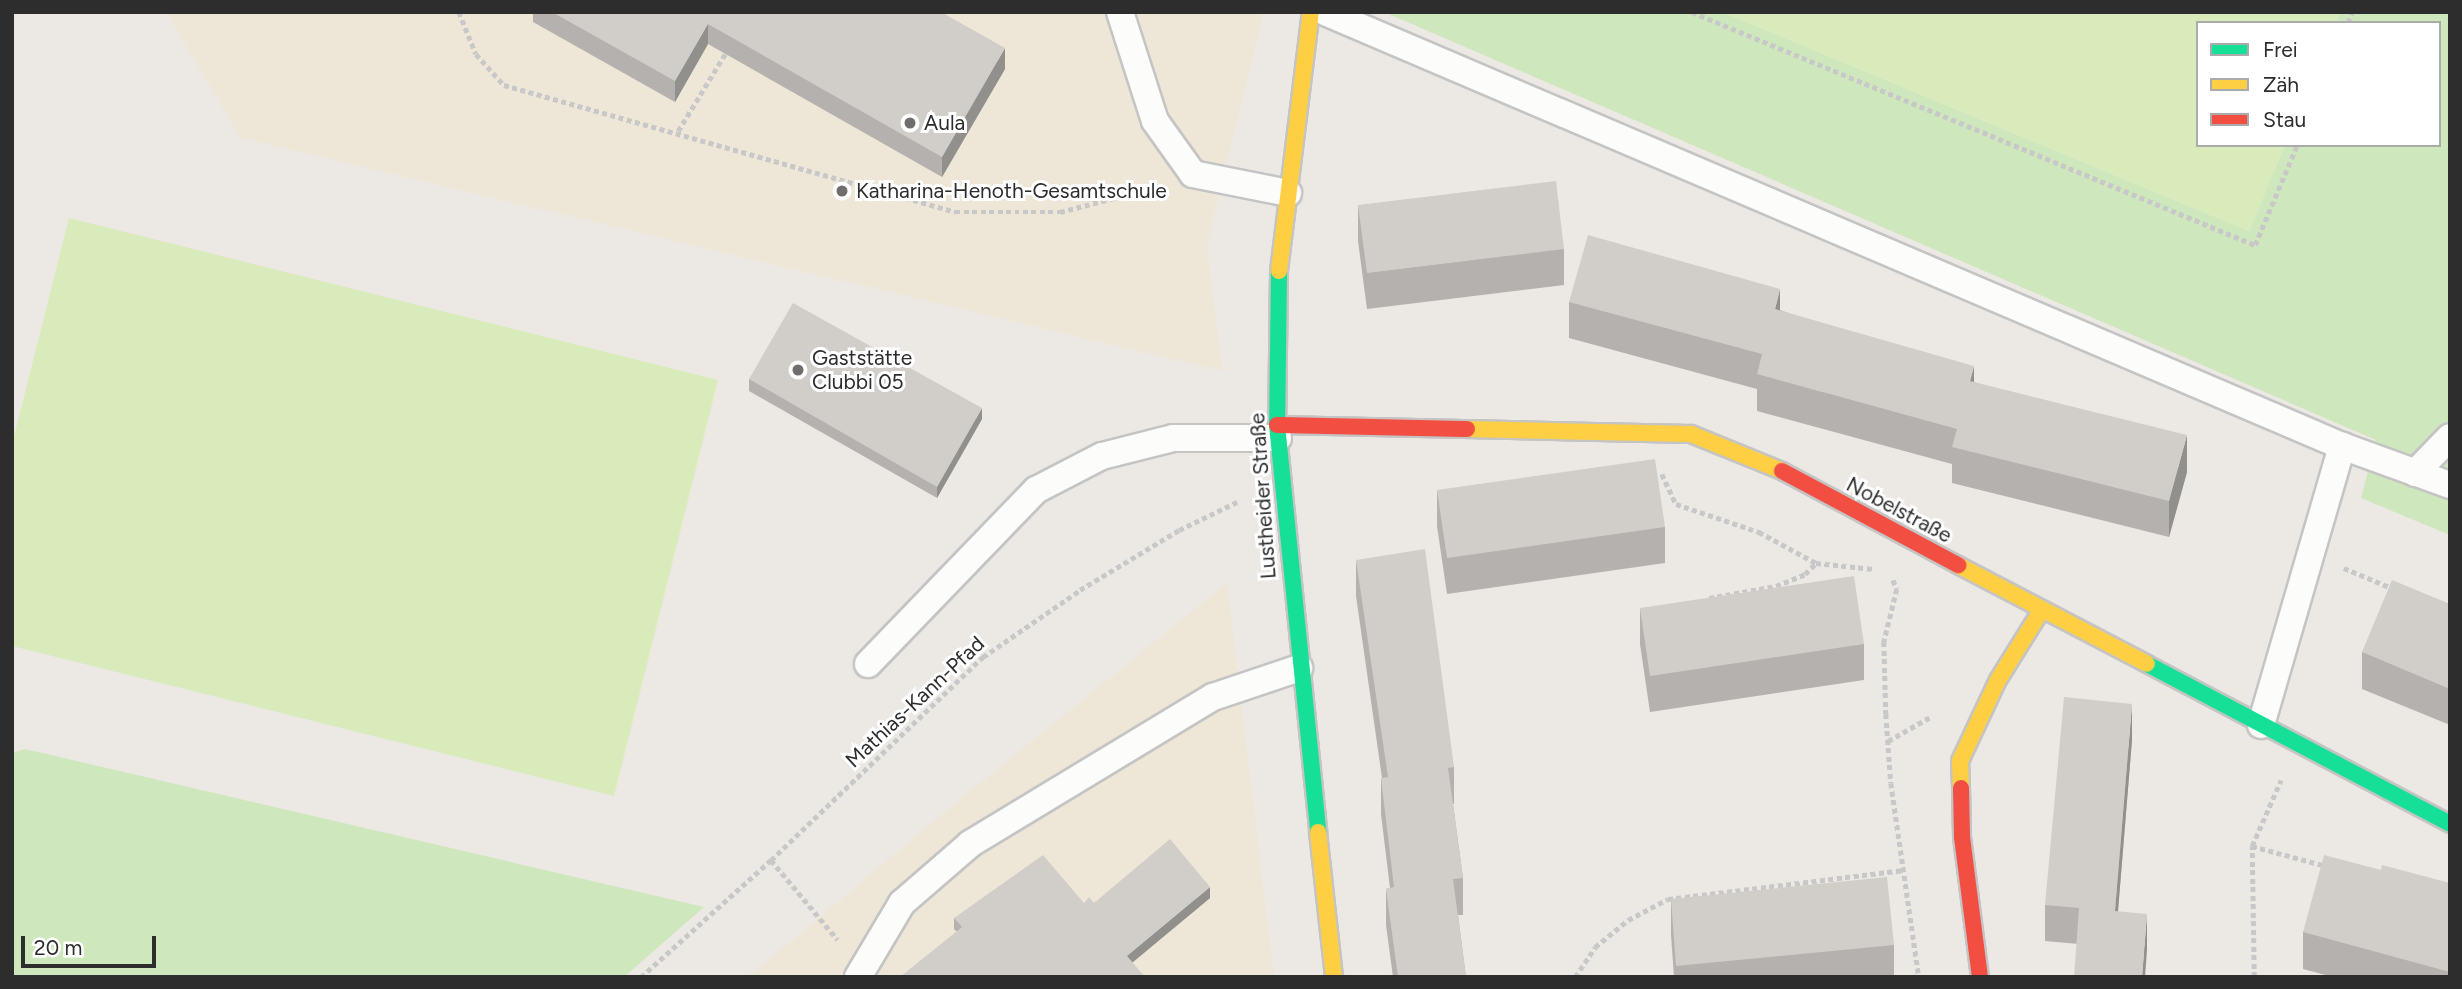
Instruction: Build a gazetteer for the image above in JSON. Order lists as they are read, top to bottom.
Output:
{
  "streets": {
    "street": ["Lustheider Straße", "Nobelstraße"],
    "path": ["Mathias-Kann-Pfad"]
  },
  "crossings": [
    ["Lustheider Straße", "Nobelstraße"],
    ["Lustheider Straße", "Mathias-Kann-Pfad"]
  ],
  "places": ["Aula", "Katharina-Henoth-Gesamtschule", "Gaststätte Clubbi 05"],
  "legend": ["Frei", "Zäh", "Stau"],
  "scale_bar": "20 m"
}
